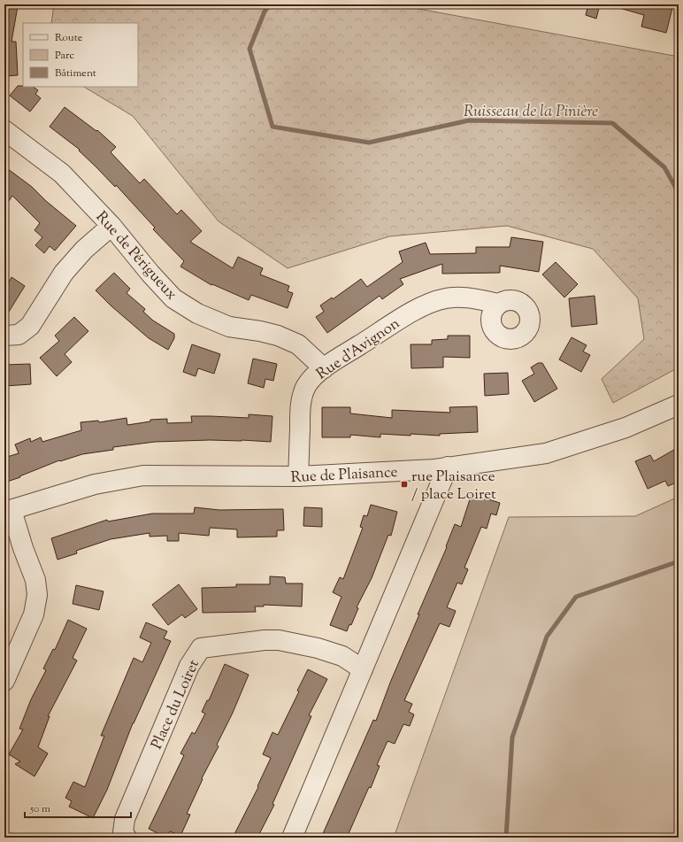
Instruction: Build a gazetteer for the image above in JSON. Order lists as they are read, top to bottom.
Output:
{
  "streets": {
    "street": [
      "Rue de Périgueux",
      "Rue d'Avignon",
      "Rue de Plaisance",
      "Place du Loiret"
    ]
  },
  "crossings": [
    ["Rue de Périgueux", "Rue d'Avignon"],
    ["Rue d'Avignon", "Rue de Plaisance"]
  ],
  "water": ["Ruisseau de la Pinière"],
  "places": {
    "transit": ["rue Plaisance / place Loiret"]
  },
  "legend": ["Route", "Parc", "Bâtiment"],
  "scale_bar": "50 m"
}
